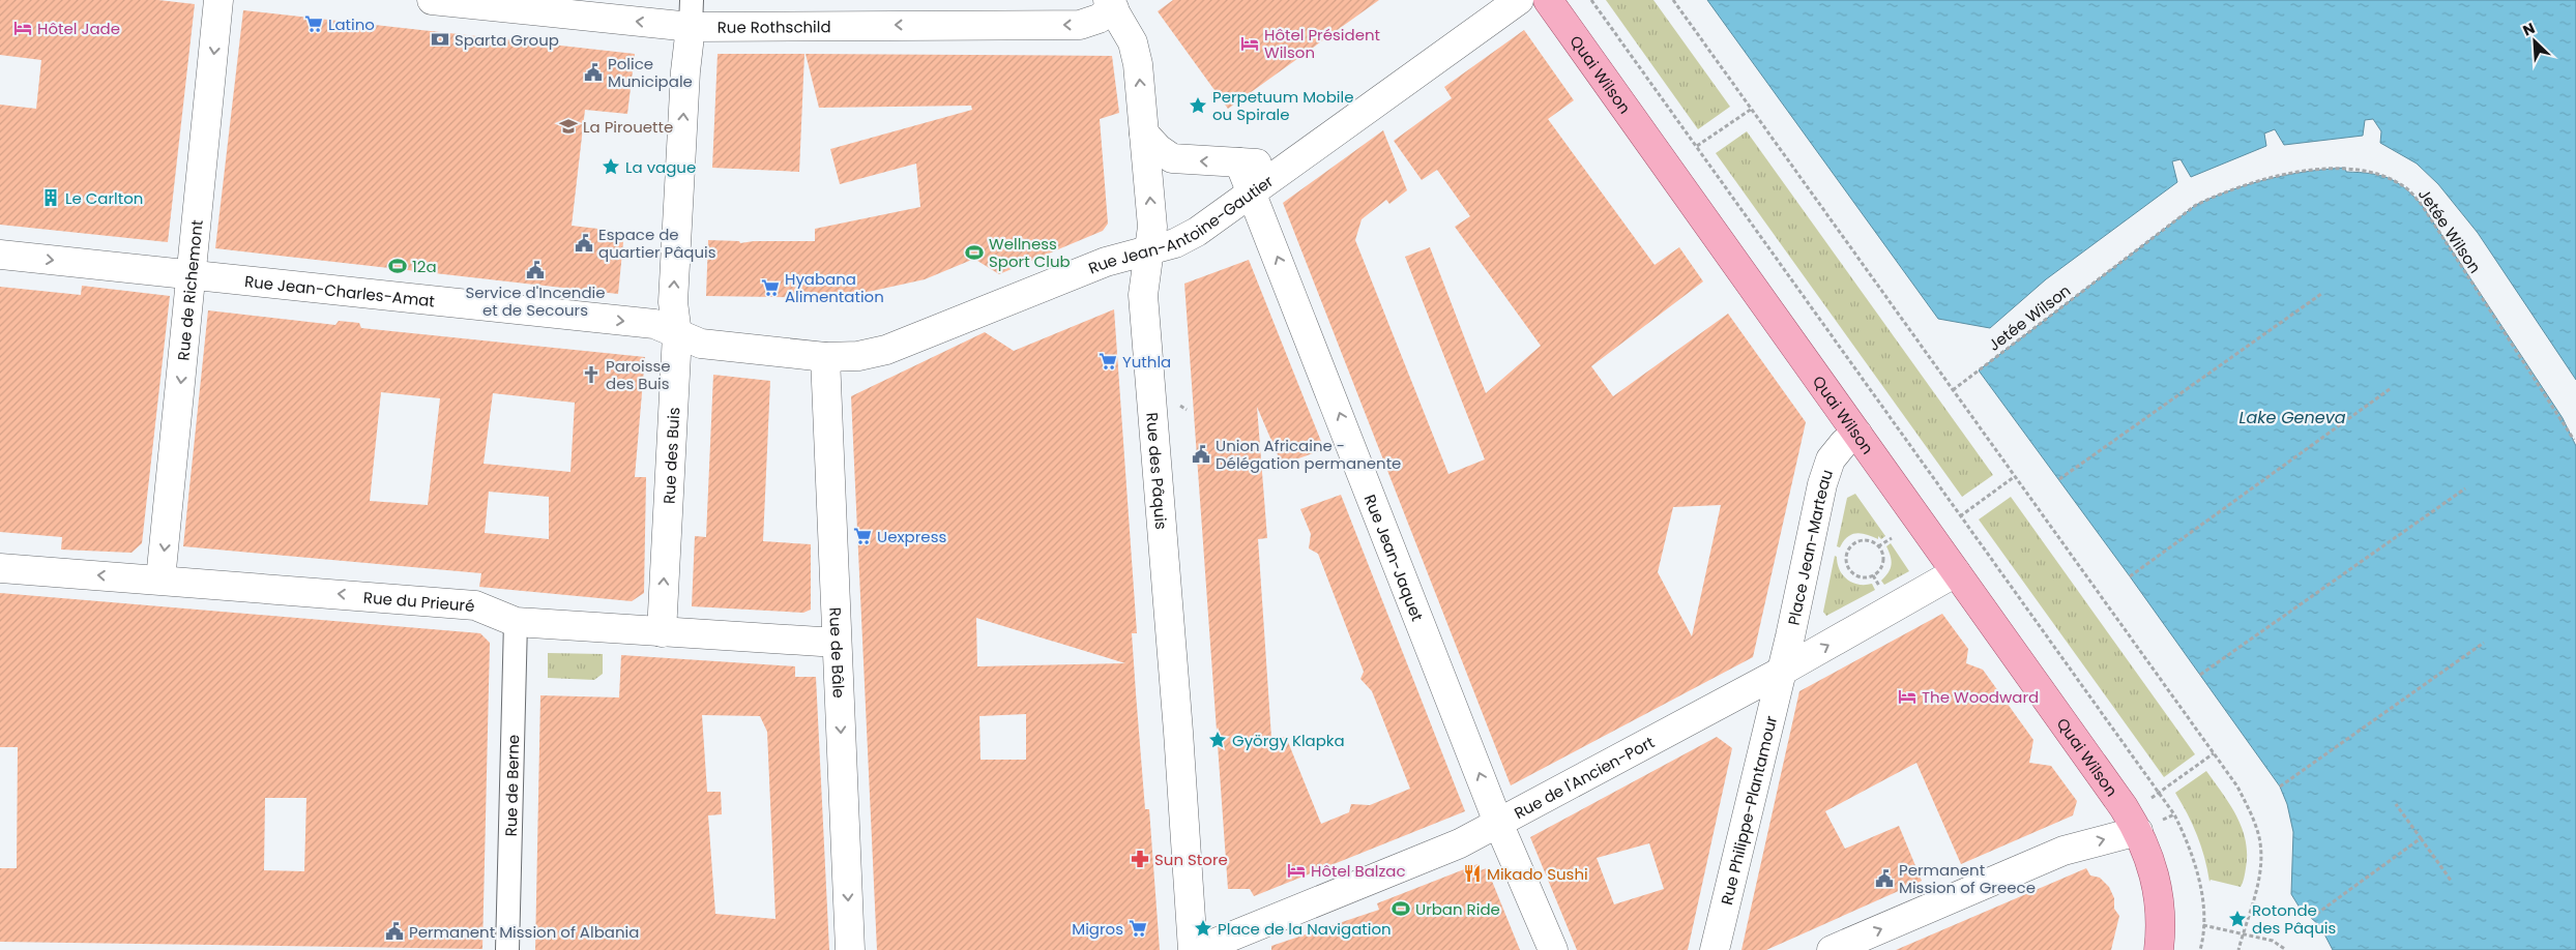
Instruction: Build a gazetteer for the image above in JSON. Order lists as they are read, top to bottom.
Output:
{
  "streets": {
    "main road": ["Quai Wilson"],
    "street": [
      "Rue Rothschild",
      "Rue Jean-Antoine-Gautier",
      "Rue de Richemont",
      "Rue Jean-Charles-Amat",
      "Rue des Buis",
      "Rue des Pâquis",
      "Place Jean-Marteau",
      "Rue Jean-Jaquet",
      "Rue du Prieuré",
      "Rue de Bâle",
      "Rue de l'Ancien-Port",
      "Rue de Berne",
      "Rue Philippe-Plantamour"
    ],
    "path": ["Jetée Wilson"]
  },
  "crossings": [
    ["Rue Rothschild", "Rue des Buis"],
    ["Rue Rothschild", "Rue des Pâquis"],
    ["Quai Wilson", "Place Jean-Marteau"],
    ["Quai Wilson", "Rue de l'Ancien-Port"],
    ["Rue Jean-Antoine-Gautier", "Rue Jean-Charles-Amat"],
    ["Rue Jean-Antoine-Gautier", "Rue des Buis"],
    ["Rue Jean-Antoine-Gautier", "Rue des Pâquis"],
    ["Rue Jean-Antoine-Gautier", "Rue Jean-Jaquet"],
    ["Rue Jean-Antoine-Gautier", "Rue de Bâle"],
    ["Rue de Richemont", "Rue Jean-Charles-Amat"],
    ["Rue de Richemont", "Rue du Prieuré"],
    ["Rue Jean-Charles-Amat", "Rue des Buis"],
    ["Rue des Buis", "Rue du Prieuré"],
    ["Place Jean-Marteau", "Rue de l'Ancien-Port"],
    ["Place Jean-Marteau", "Rue Philippe-Plantamour"],
    ["Rue Jean-Jaquet", "Rue de l'Ancien-Port"],
    ["Rue du Prieuré", "Rue de Bâle"],
    ["Rue du Prieuré", "Rue de Berne"],
    ["Rue de l'Ancien-Port", "Rue Philippe-Plantamour"]
  ],
  "one_way": [
    "Rue Rothschild",
    "Rue de Richemont",
    "Rue Jean-Charles-Amat",
    "Rue des Buis",
    "Rue Jean-Jaquet",
    "Rue du Prieuré",
    "Rue de Bâle"
  ],
  "water": ["Lake Geneva"],
  "places": {
    "supermarket": [
      "Latino",
      "Hyabana Alimentation",
      "Yuthla",
      "Uexpress",
      "Migros"
    ],
    "hotel": [
      "Hôtel Jade",
      "Hôtel Président Wilson",
      "The Woodward",
      "Hôtel Balzac"
    ],
    "bank": ["Sparta Group"],
    "public building": [
      "Police Municipale",
      "Espace de quartier Pâquis",
      "Service d'Incendie et de Secours",
      "Union Africaine - Délégation permanente",
      "Permanent Mission of Greece",
      "Permanent Mission of Albania"
    ],
    "place": [
      "Perpetuum Mobile ou Spirale",
      "La vague",
      "György Klapka",
      "Rotonde des Pâquis",
      "Place de la Navigation"
    ],
    "school or university": ["La Pirouette"],
    "building": ["Le Carlton"],
    "sports": ["Wellness Sport Club", "12a", "Urban Ride"],
    "church": ["Paroisse des Buis"],
    "pharmacy": ["Sun Store"],
    "restaurant": ["Mikado Sushi"]
  },
  "north": "top left"
}
